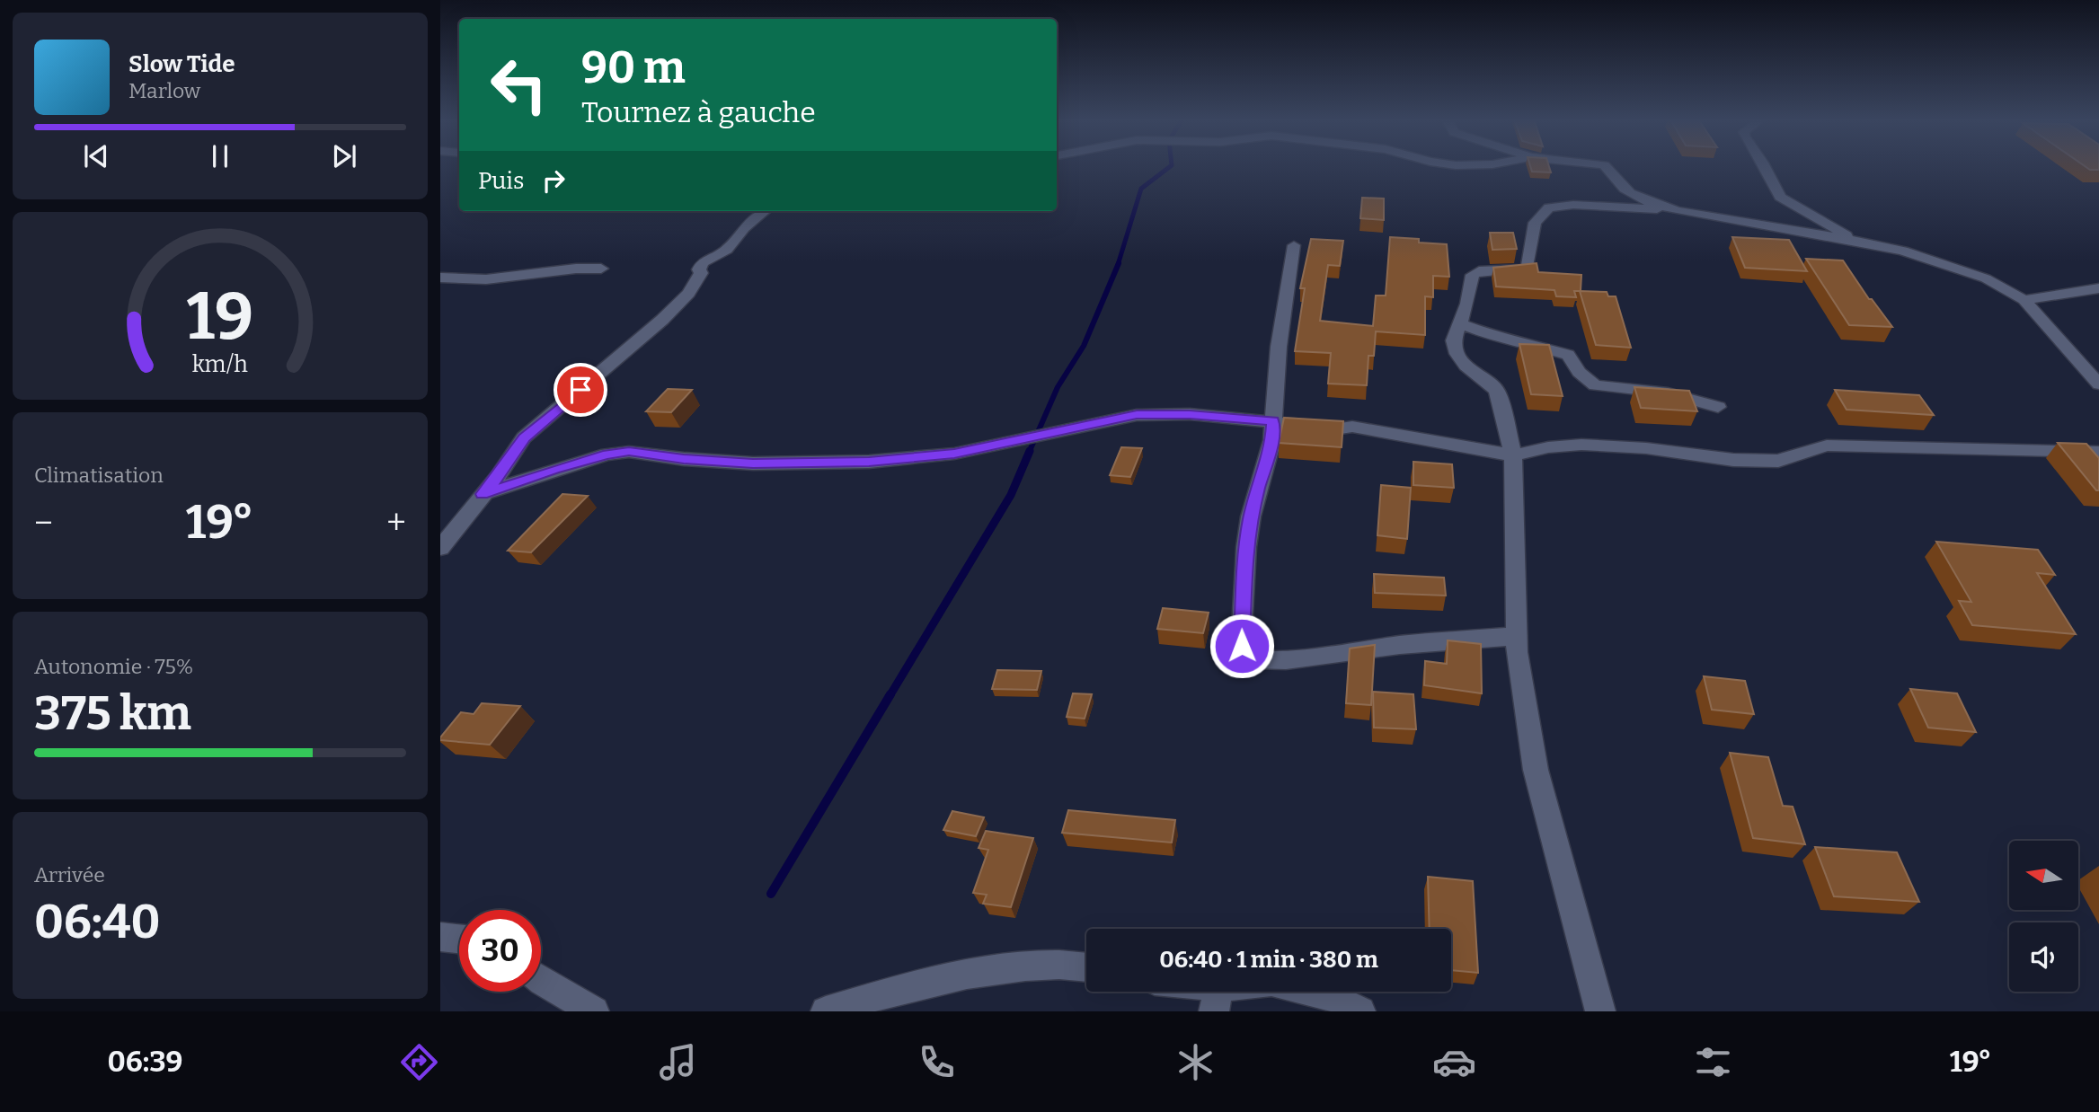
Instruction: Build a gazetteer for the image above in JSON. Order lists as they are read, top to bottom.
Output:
{
  "north": "left",
  "page": {
    "turn": ["90 m", "Tournez à gauche"],
    "song": ["Slow Tide", "Marlow"],
    "then": "Puis",
    "tile": [
      "Climatisation",
      ["Autonomie · 75%", "375 km"],
      ["Arrivée", "06:40"]
    ],
    "heat": ["−", "19°", "+"],
    "limit": "30",
    "trip": "06:40 · 1 min · 380 m",
    "tabs": ["06:39", "19°"],
    "gauge": ["19", "km/h"]
  }
}
